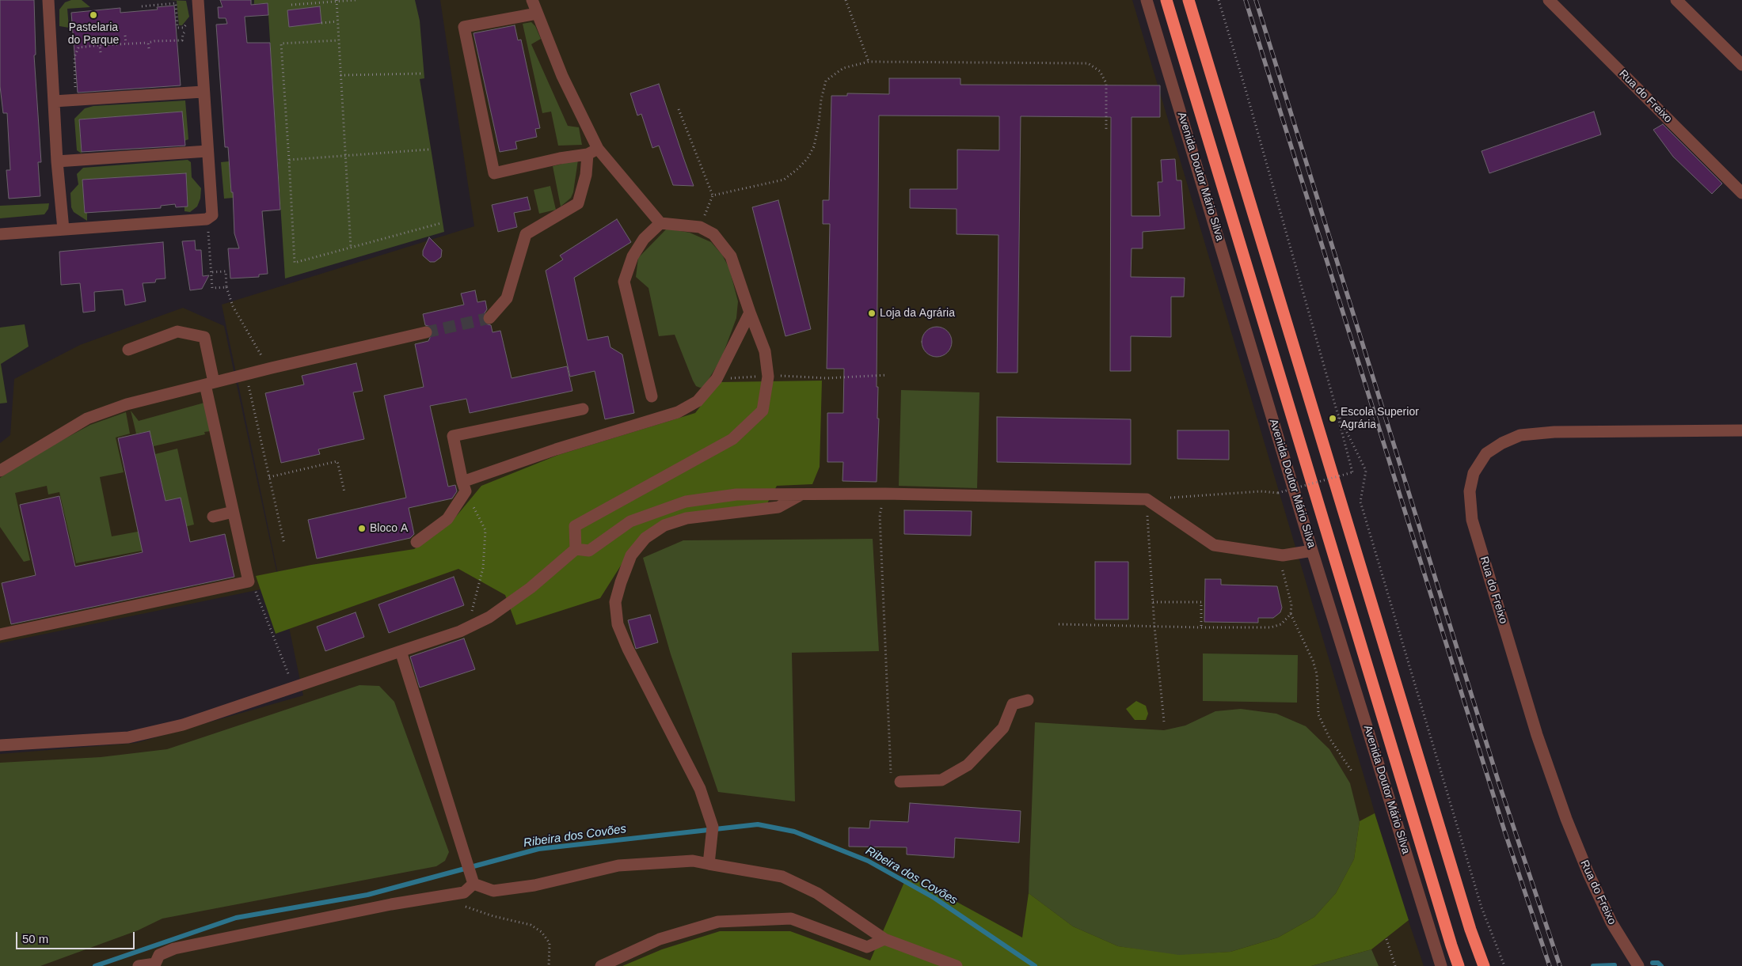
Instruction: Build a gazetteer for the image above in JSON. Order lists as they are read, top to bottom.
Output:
{
  "streets": {
    "street": ["Rua do Freixo", "Avenida Doutor Mário Silva"]
  },
  "water": ["Ribeira dos Covões"],
  "places": [
    "Pastelaria do Parque",
    "Loja da Agrária",
    "Escola Superior Agrária",
    "Bloco A"
  ],
  "scale_bar": "50 m"
}
